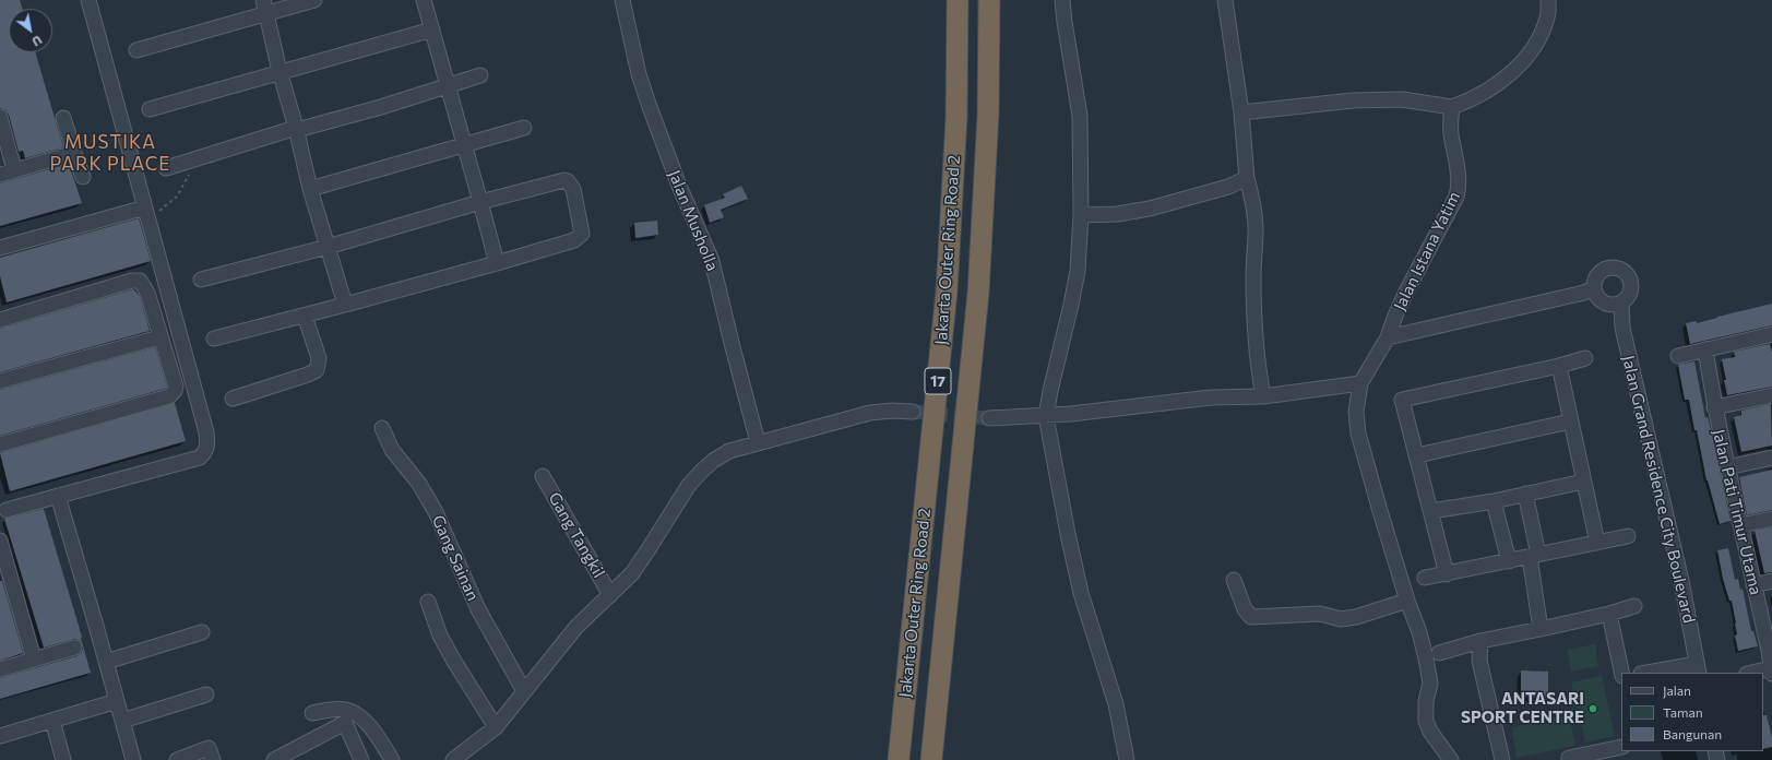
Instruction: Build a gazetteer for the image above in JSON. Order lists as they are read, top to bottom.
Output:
{
  "streets": {
    "highway": ["Jakarta Outer Ring Road 2", "17"],
    "street": [
      "Jalan Musholla",
      "Jalan Istana Yatim",
      "Jalan Grand Residence City Boulevard",
      "Jalan Pati Timur Utama",
      "Gang Tangkil",
      "Gang Sainan"
    ]
  },
  "districts": ["MUSTIKA PARK PLACE"],
  "places": ["ANTASARI SPORT CENTRE"],
  "legend": ["Jalan", "Taman", "Bangunan"],
  "north": "bottom right"
}
